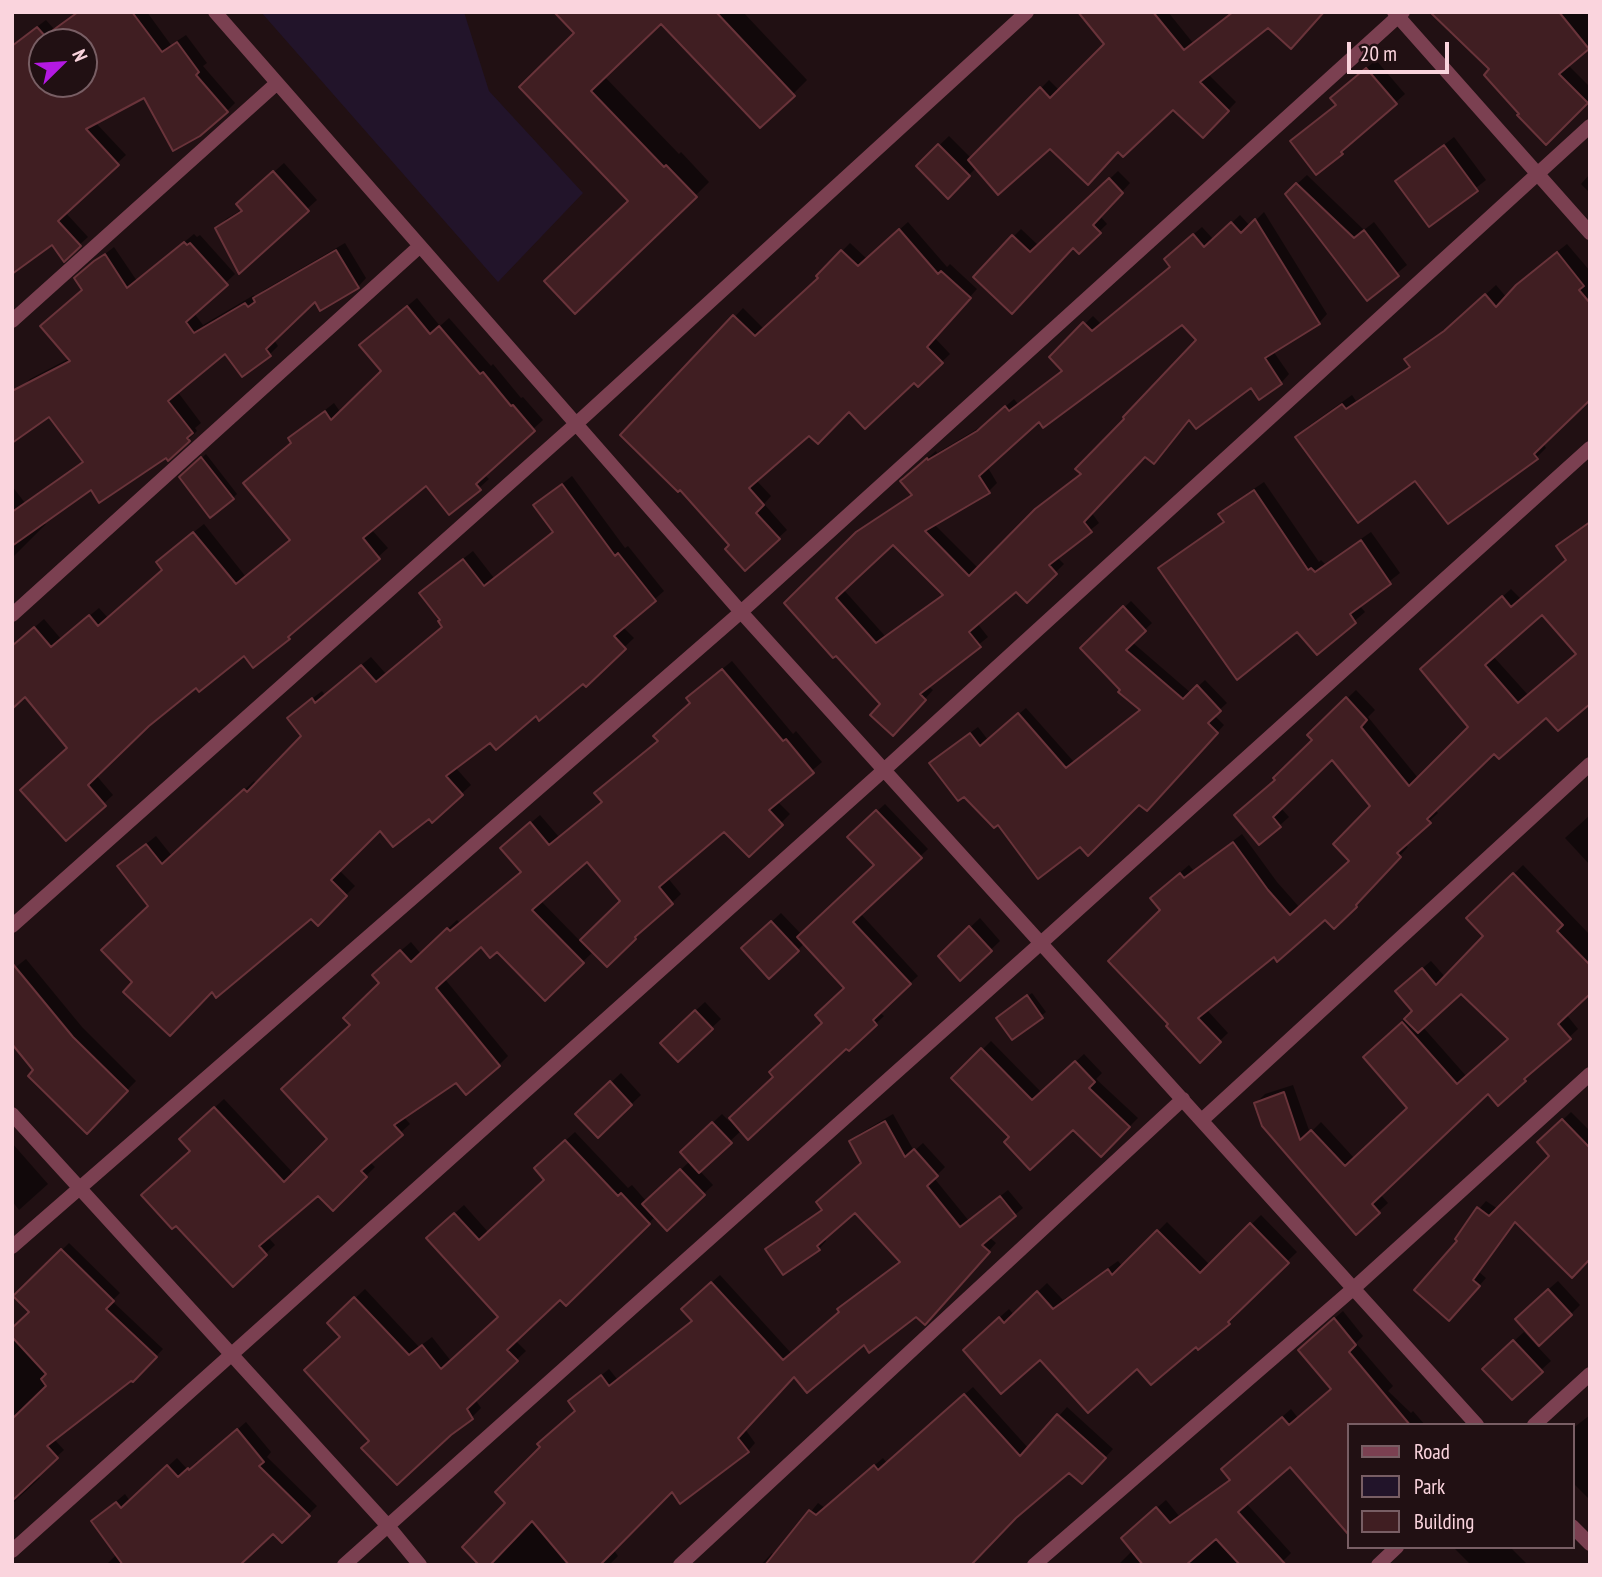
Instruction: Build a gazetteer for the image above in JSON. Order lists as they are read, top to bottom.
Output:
{
  "legend": ["Road", "Park", "Building"],
  "scale_bar": "20 m",
  "north": "top right"
}
